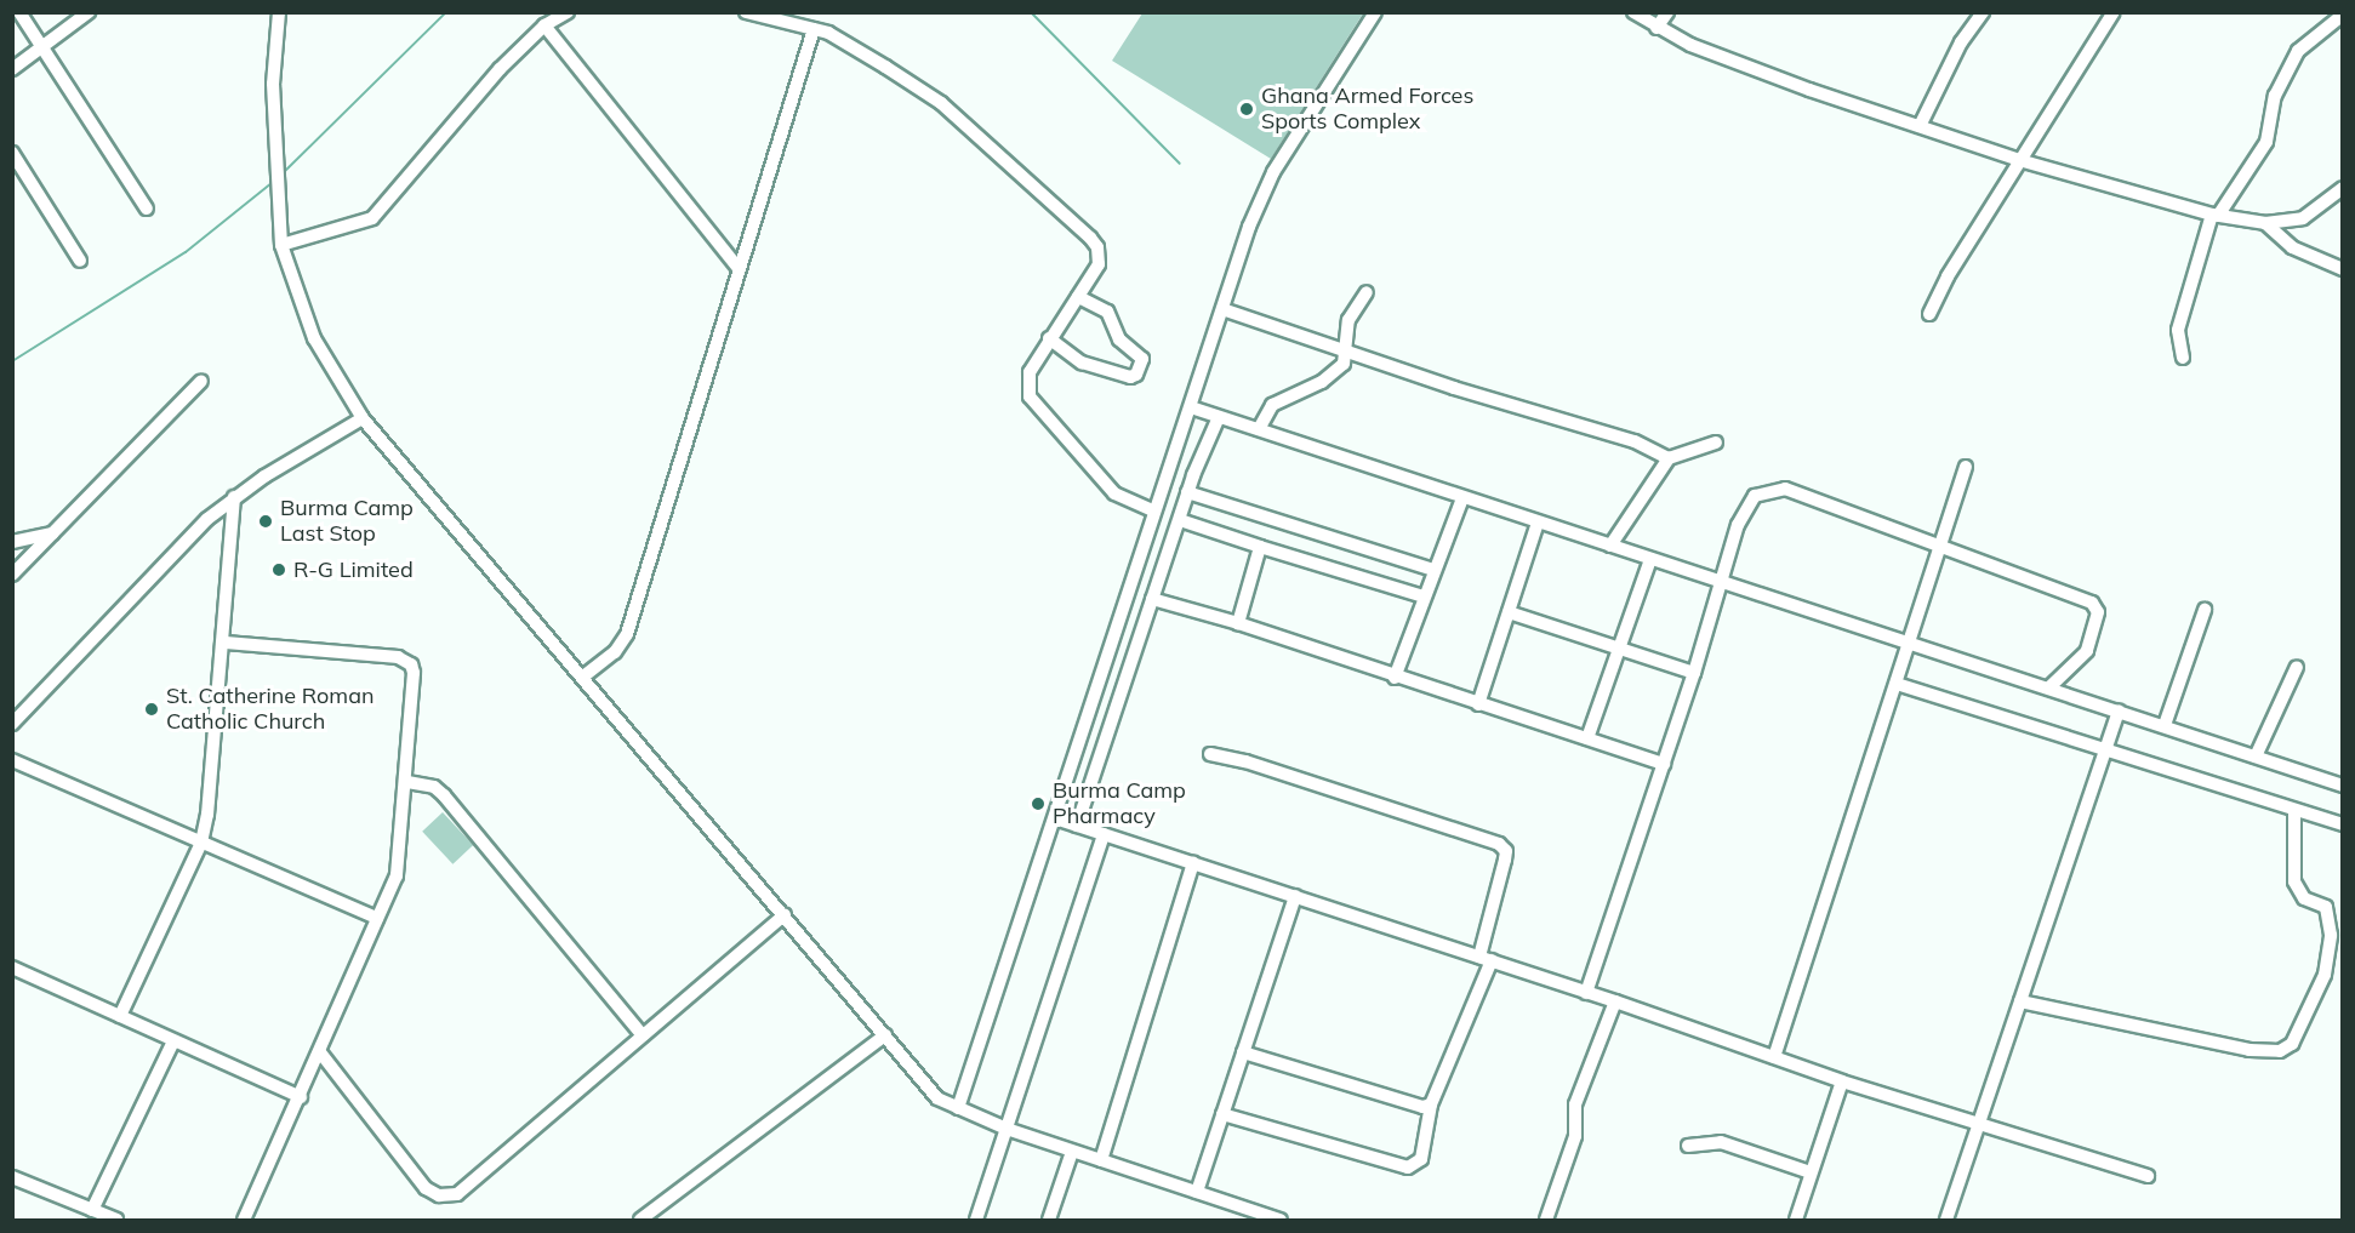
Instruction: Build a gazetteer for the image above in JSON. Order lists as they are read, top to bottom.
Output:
{
  "places": [
    "Ghana Armed Forces Sports Complex",
    "Burma Camp Last Stop",
    "R-G Limited",
    "St. Catherine Roman Catholic Church",
    "Burma Camp Pharmacy"
  ]
}
